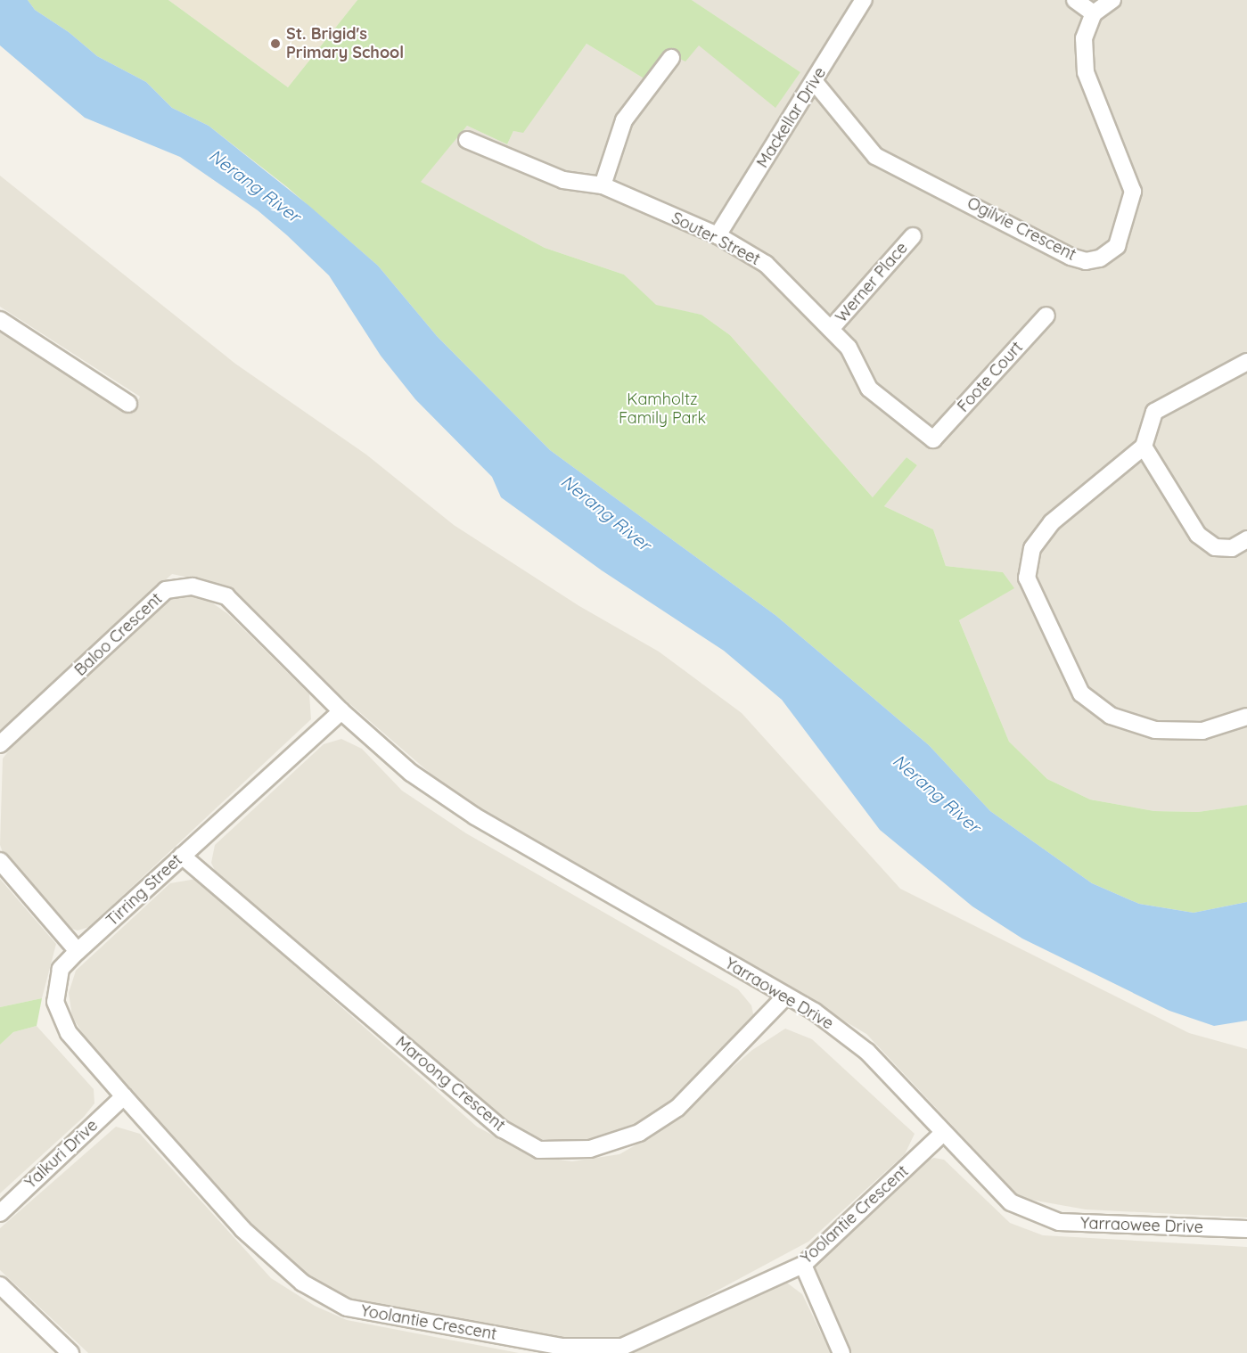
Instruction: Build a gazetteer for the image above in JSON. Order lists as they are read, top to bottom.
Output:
{
  "streets": {
    "street": [
      "Mackellar Drive",
      "Ogilvie Crescent",
      "Souter Street",
      "Werner Place",
      "Foote Court",
      "Baloo Crescent",
      "Tirring Street",
      "Yarraowee Drive",
      "Maroong Crescent",
      "Yalkuri Drive",
      "Yoolantie Crescent"
    ]
  },
  "crossings": [
    ["Mackellar Drive", "Ogilvie Crescent"],
    ["Mackellar Drive", "Souter Street"],
    ["Souter Street", "Werner Place"],
    ["Souter Street", "Foote Court"],
    ["Baloo Crescent", "Tirring Street"],
    ["Baloo Crescent", "Yarraowee Drive"],
    ["Tirring Street", "Yarraowee Drive"],
    ["Tirring Street", "Maroong Crescent"],
    ["Tirring Street", "Yalkuri Drive"],
    ["Tirring Street", "Yoolantie Crescent"],
    ["Yarraowee Drive", "Maroong Crescent"],
    ["Yarraowee Drive", "Yoolantie Crescent"],
    ["Yalkuri Drive", "Yoolantie Crescent"]
  ],
  "water": ["Nerang River"],
  "parks": ["Kamholtz Family Park"],
  "places": ["St. Brigid's Primary School"]
}
